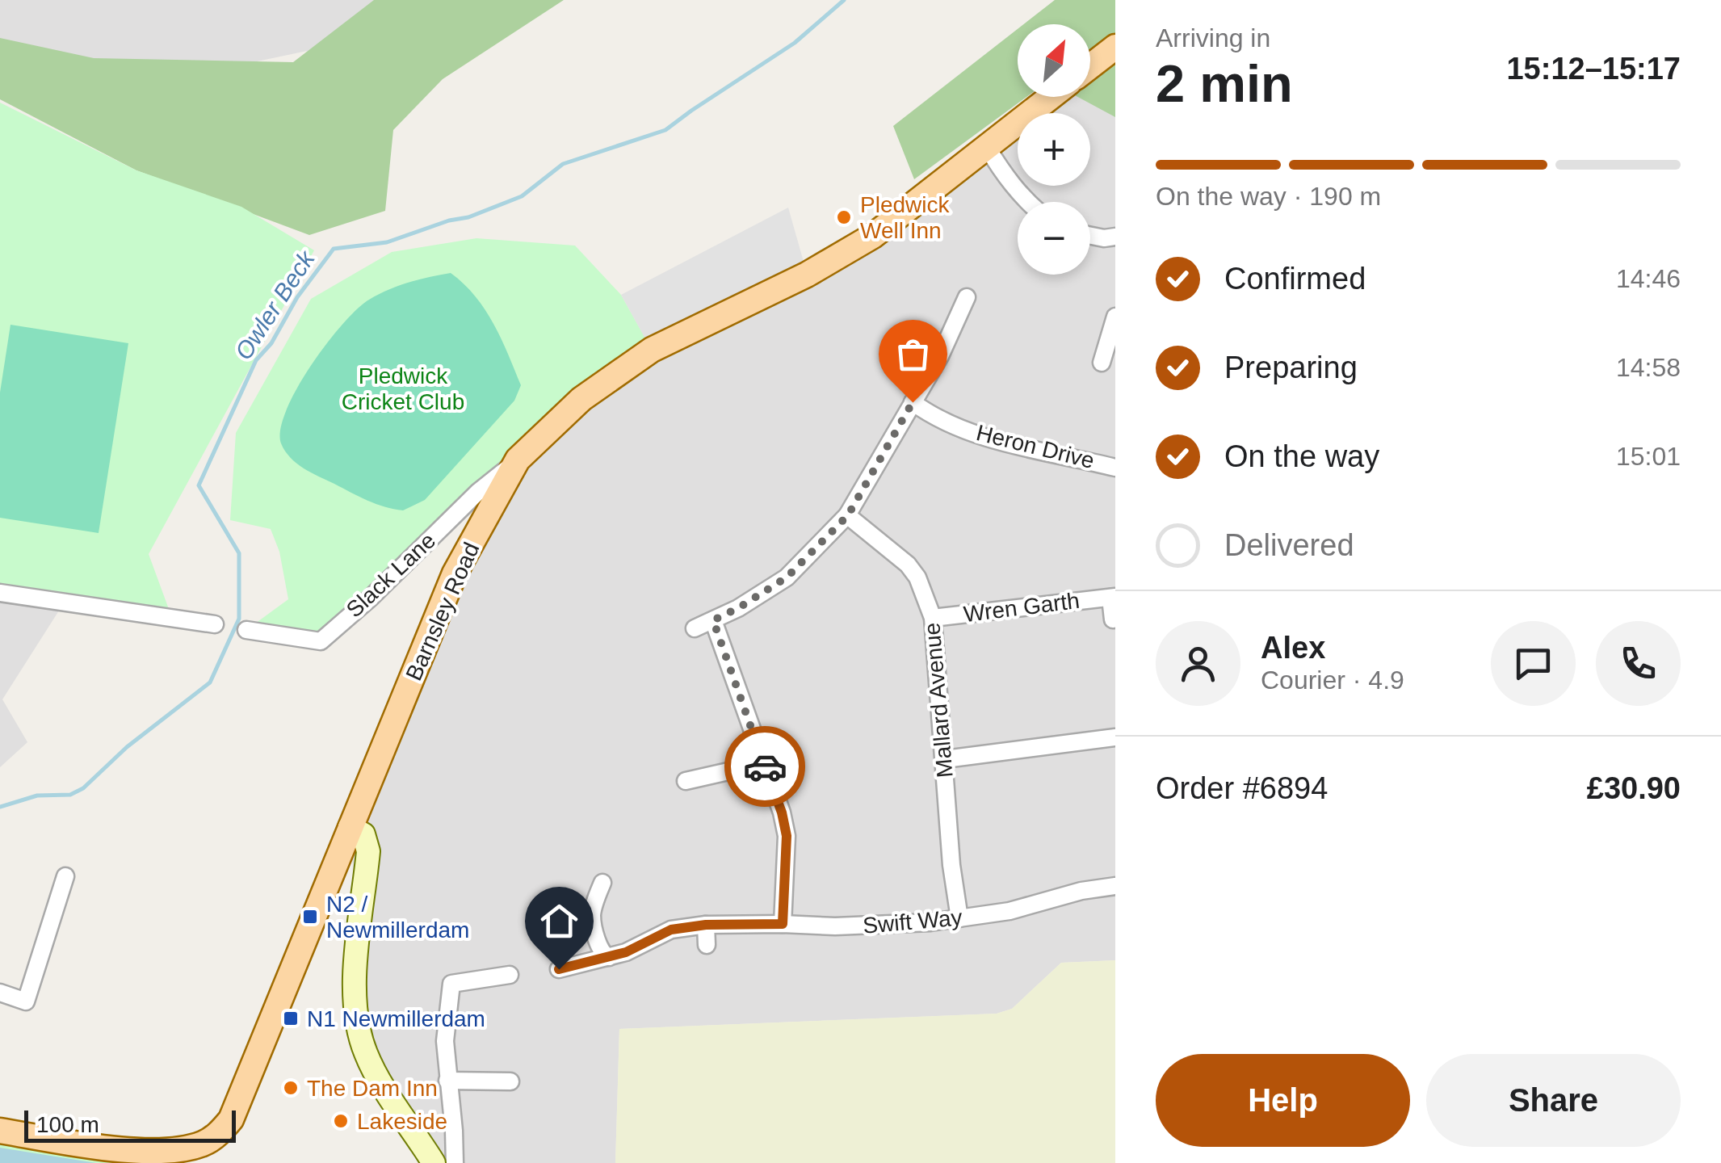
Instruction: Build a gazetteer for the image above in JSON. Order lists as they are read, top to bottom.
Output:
{
  "streets": {
    "main road": ["Barnsley Road"],
    "street": [
      "Heron Drive",
      "Slack Lane",
      "Wren Garth",
      "Mallard Avenue",
      "Swift Way"
    ]
  },
  "crossings": [
    ["Slack Lane", "Barnsley Road"],
    ["Wren Garth", "Mallard Avenue"],
    ["Mallard Avenue", "Swift Way"]
  ],
  "water": ["Owler Beck"],
  "parks": ["Pledwick Cricket Club"],
  "places": {
    "other": ["Pledwick Well Inn", "The Dam Inn", "Lakeside"],
    "transit": ["N2 / Newmillerdam", "N1 Newmillerdam"]
  },
  "scale_bar": "100 m",
  "north": "top right",
  "page": {
    "heading": ["2 min", "Arriving in", "15:12–15:17"],
    "panel": [
      "Alex",
      "Courier · 4.9",
      "Order #6894",
      "£30.90"
    ],
    "map_buttons": ["+", "−"],
    "bar": "On the way · 190 m",
    "list": [
      ["Confirmed", "14:46"],
      ["Preparing", "14:58"],
      ["On the way", "15:01"],
      "Delivered"
    ],
    "buttons": ["Help", "Share"],
    "scale": "100 m"
  }
}
